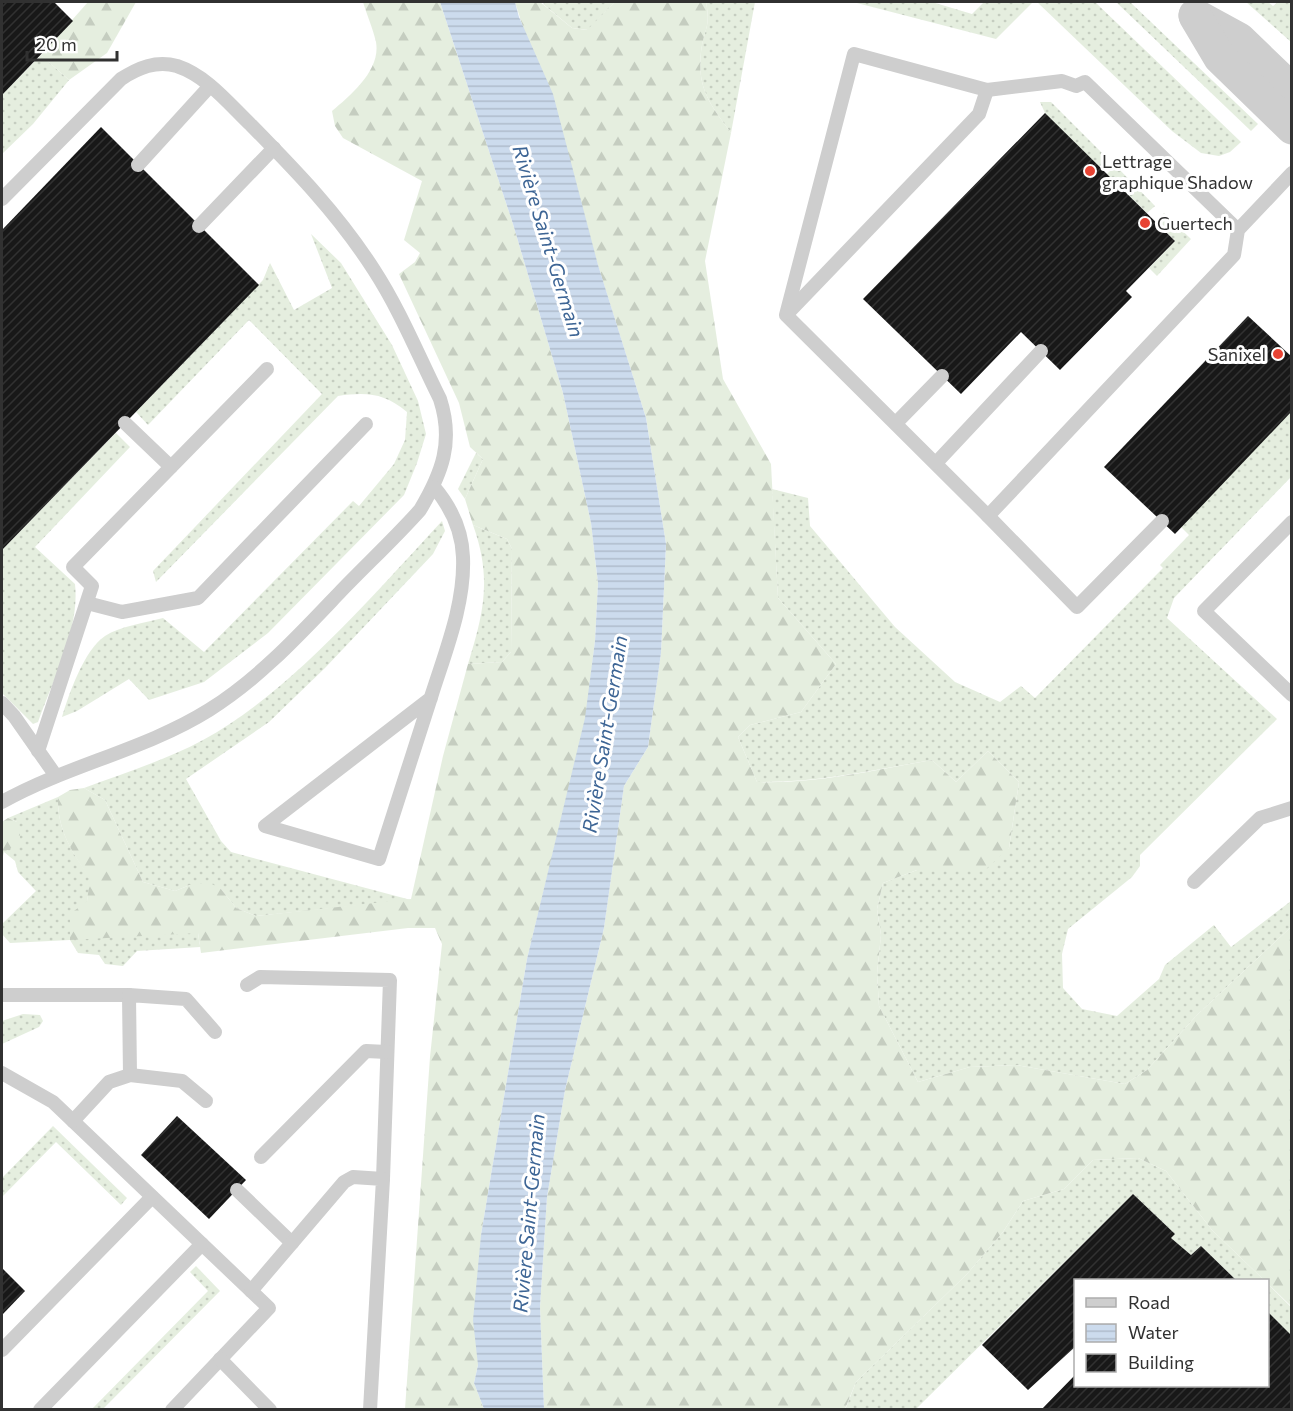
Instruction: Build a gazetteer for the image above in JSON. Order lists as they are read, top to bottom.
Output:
{
  "water": ["Rivière Saint-Germain"],
  "places": ["Lettrage graphique Shadow", "Guertech", "Sanixel"],
  "legend": ["Road", "Water", "Building"],
  "scale_bar": "20 m"
}
